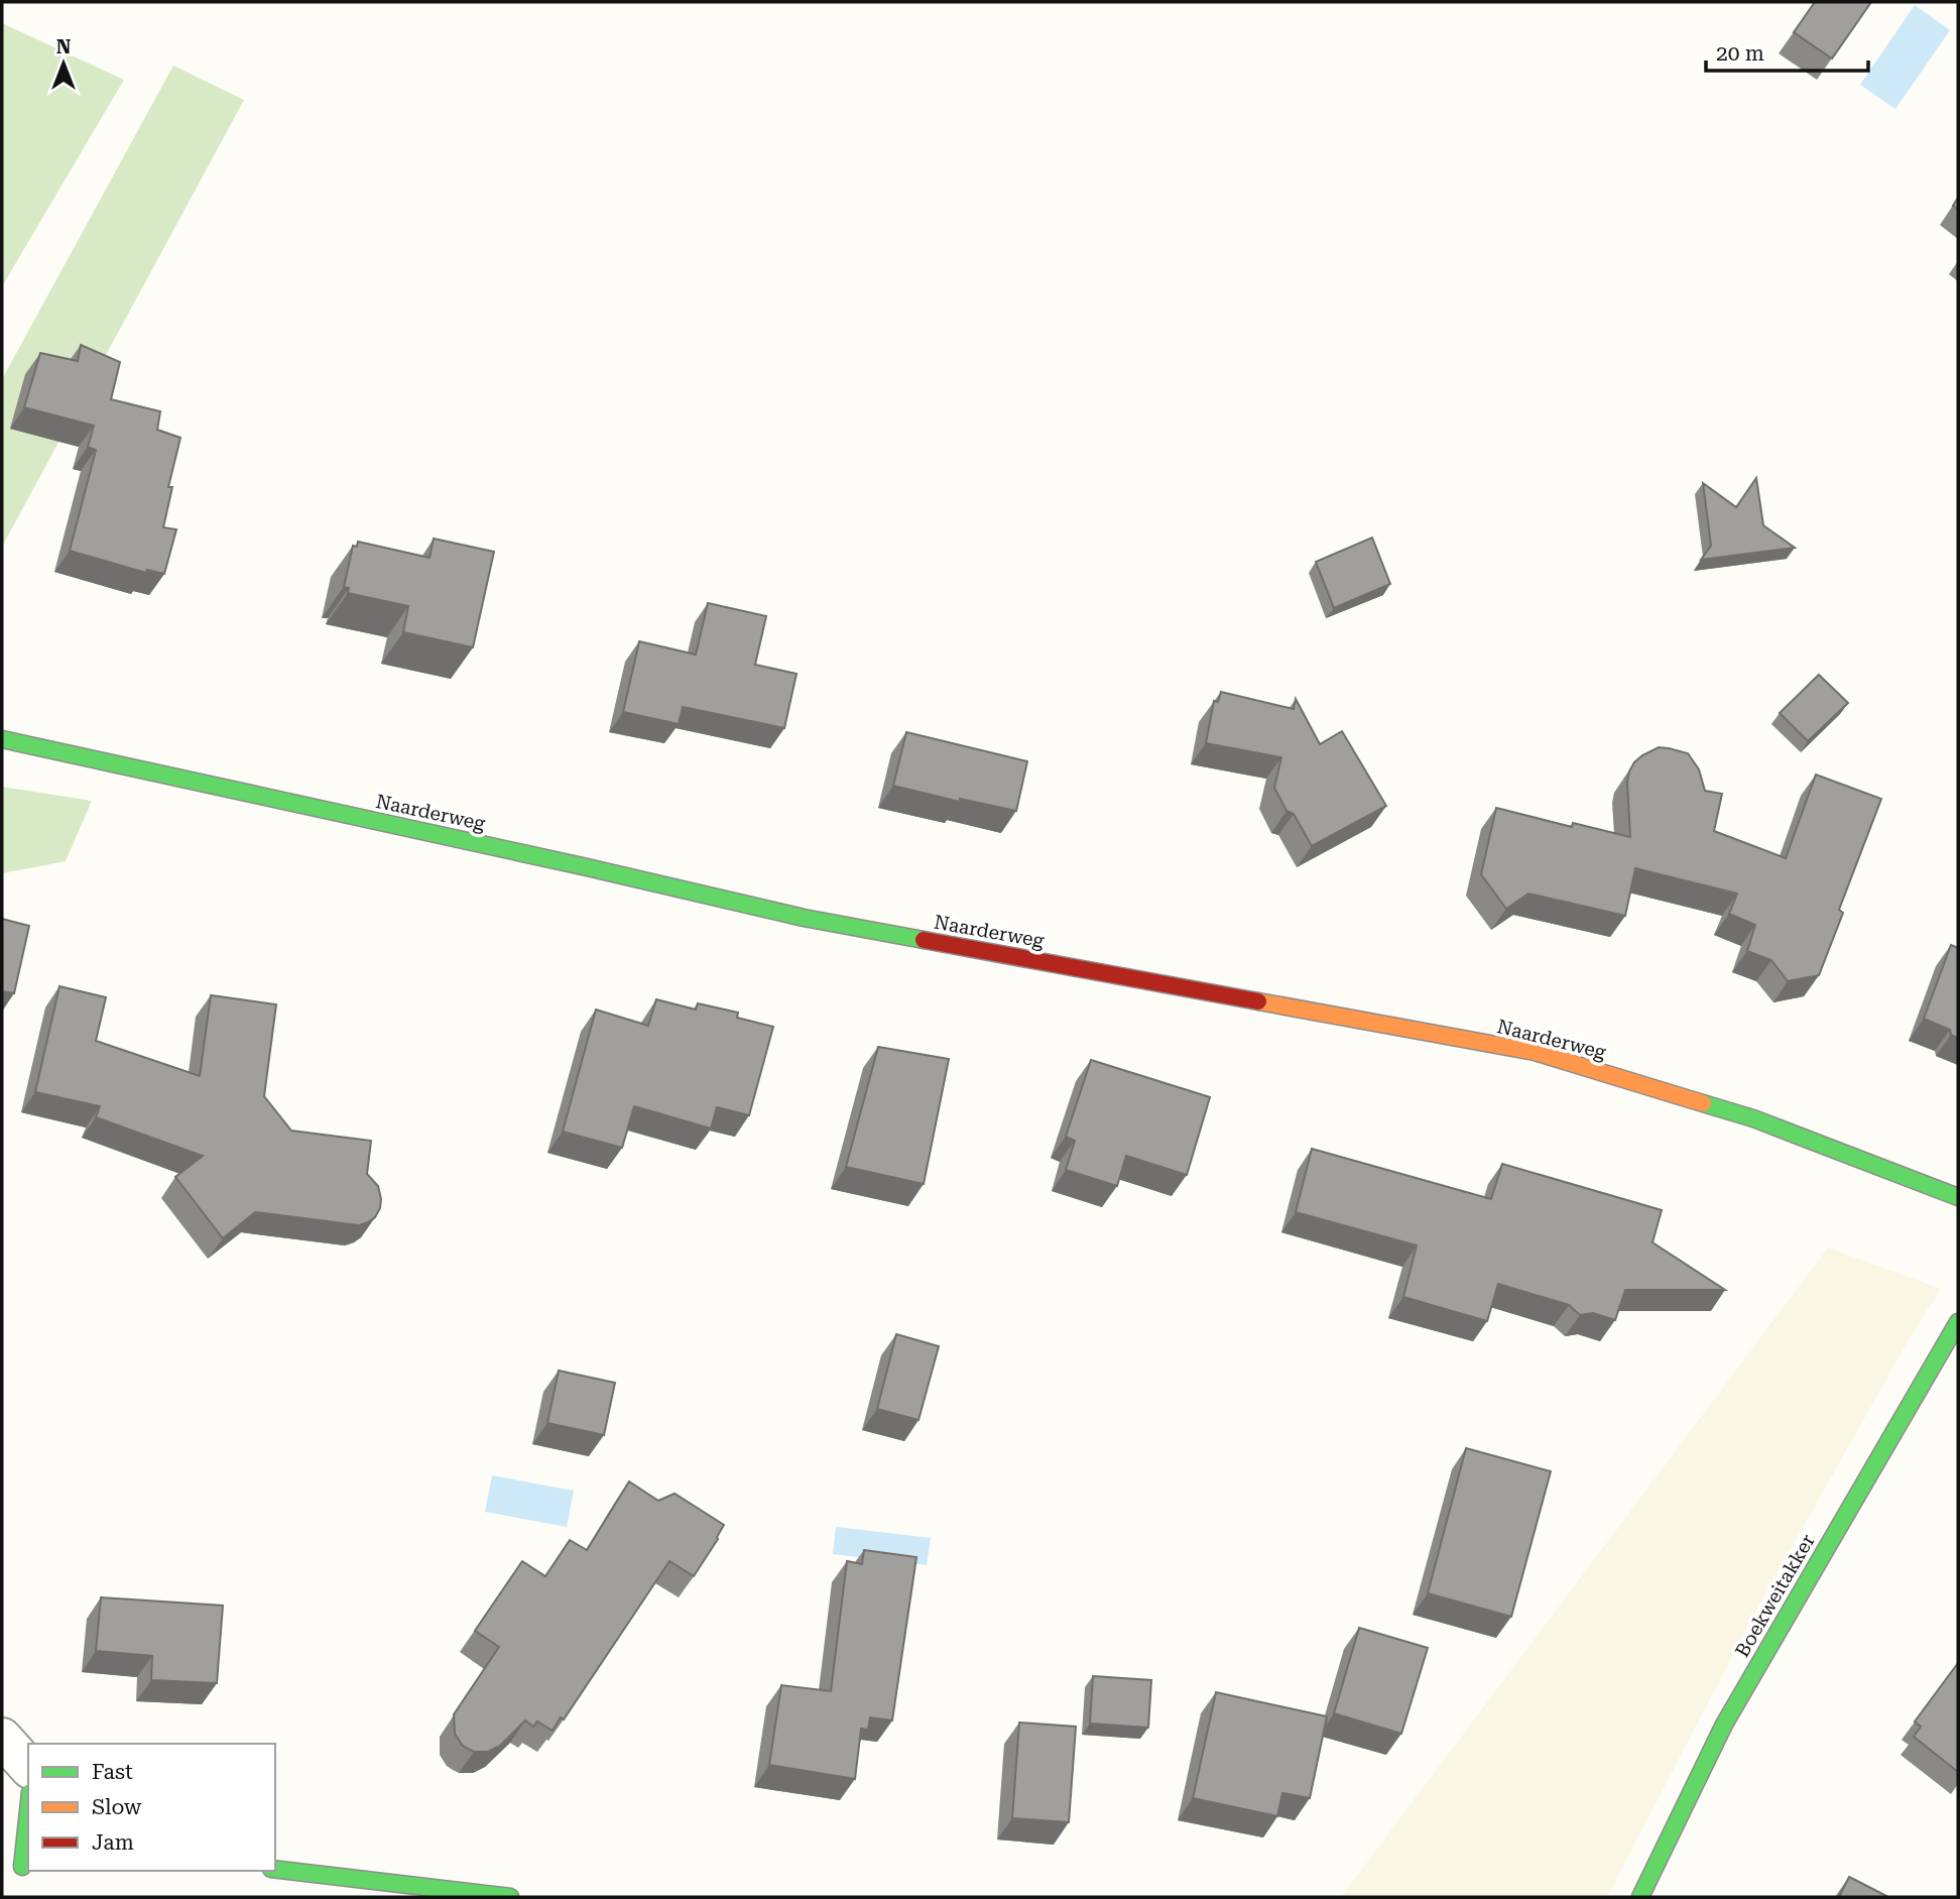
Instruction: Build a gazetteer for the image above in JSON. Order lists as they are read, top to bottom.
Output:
{
  "streets": {
    "main road": ["Naarderweg", "Boekweitakker"]
  },
  "legend": ["Fast", "Slow", "Jam"],
  "scale_bar": "20 m",
  "north": "top"
}
